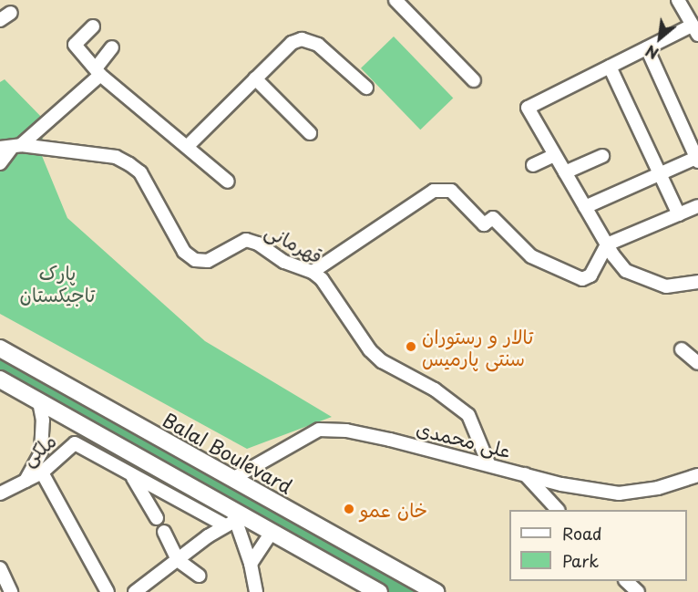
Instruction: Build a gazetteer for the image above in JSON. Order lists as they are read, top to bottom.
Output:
{
  "streets": {
    "main road": ["Balal Boulevard"],
    "street": ["قهرمانی", "علی محمدی", "ملکی"]
  },
  "crossings": [
    ["قهرمانی", "علی محمدی"],
    ["علی محمدی", "Balal Boulevard"]
  ],
  "parks": ["پارک تاجیکستان"],
  "places": ["تالار و رستوران سنتی پارمیس", "خان عمو"],
  "legend": ["Road", "Park"],
  "north": "bottom left"
}
